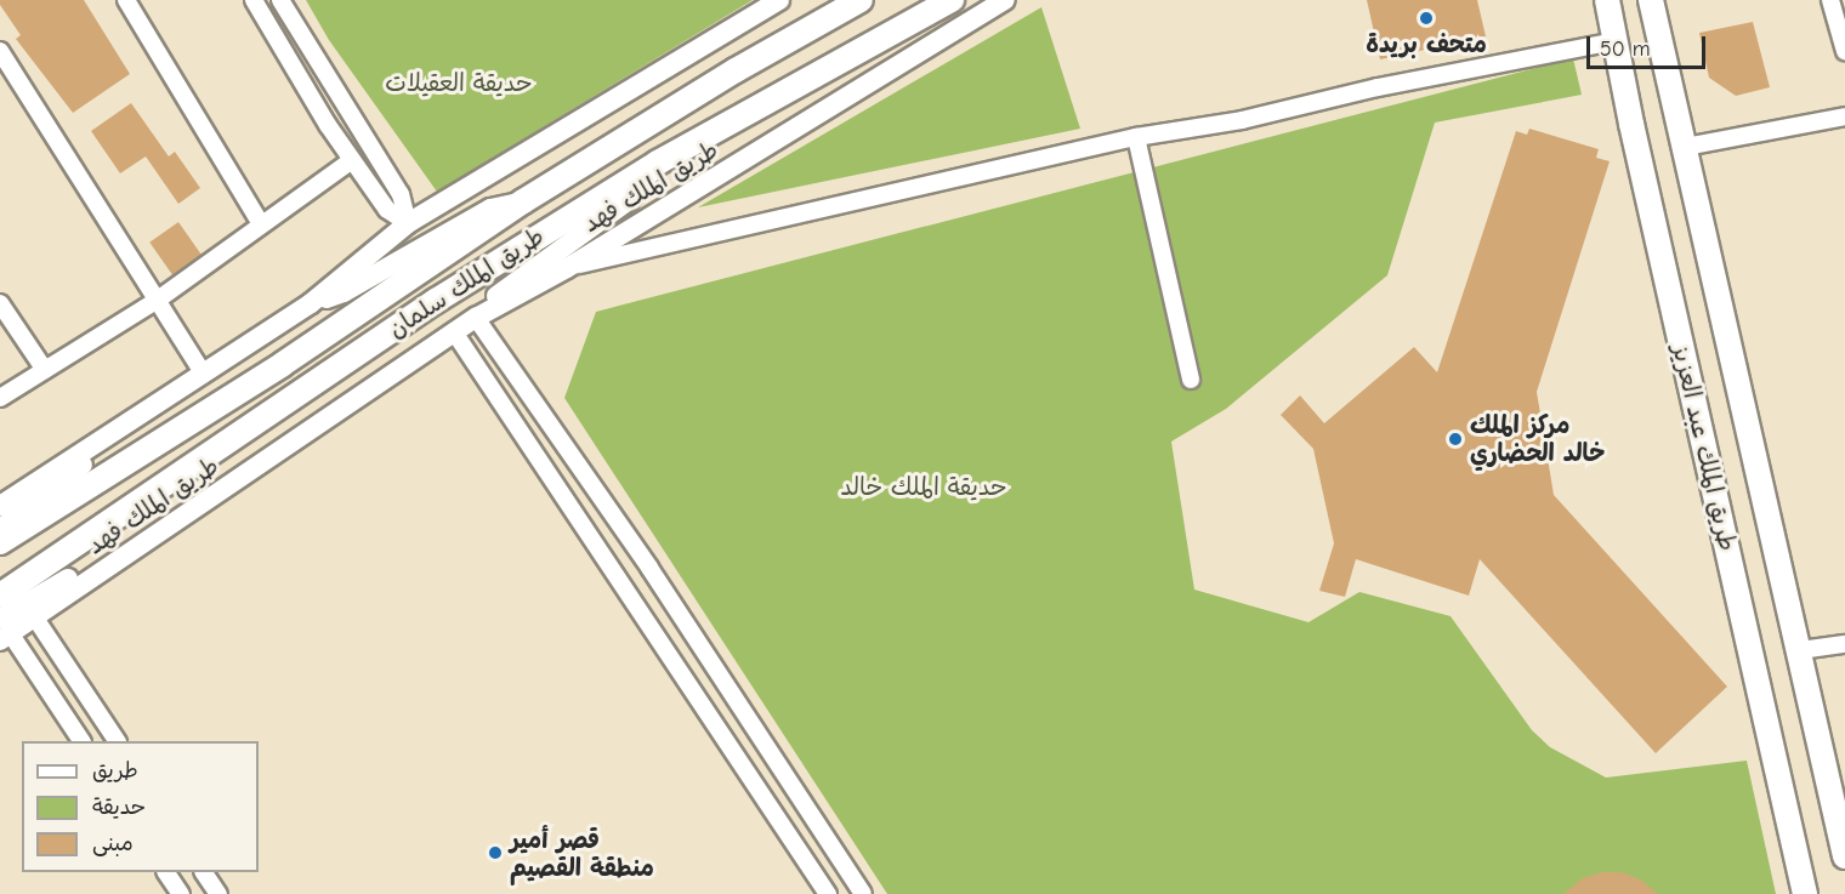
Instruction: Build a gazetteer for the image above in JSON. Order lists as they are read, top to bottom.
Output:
{
  "streets": {
    "highway": ["طريق الملك سلمان", "طريق الملك عبد العزيز"],
    "main road": ["طريق الملك فهد"]
  },
  "parks": ["حديقة العقيلات", "حديقة الملك خالد"],
  "places": ["متحف بريدة", "مركز الملك خالد الحضاري", "قصر أمير منطقة القصيم"],
  "legend": ["طريق", "حديقة", "مبنى"],
  "scale_bar": "50 m"
}
